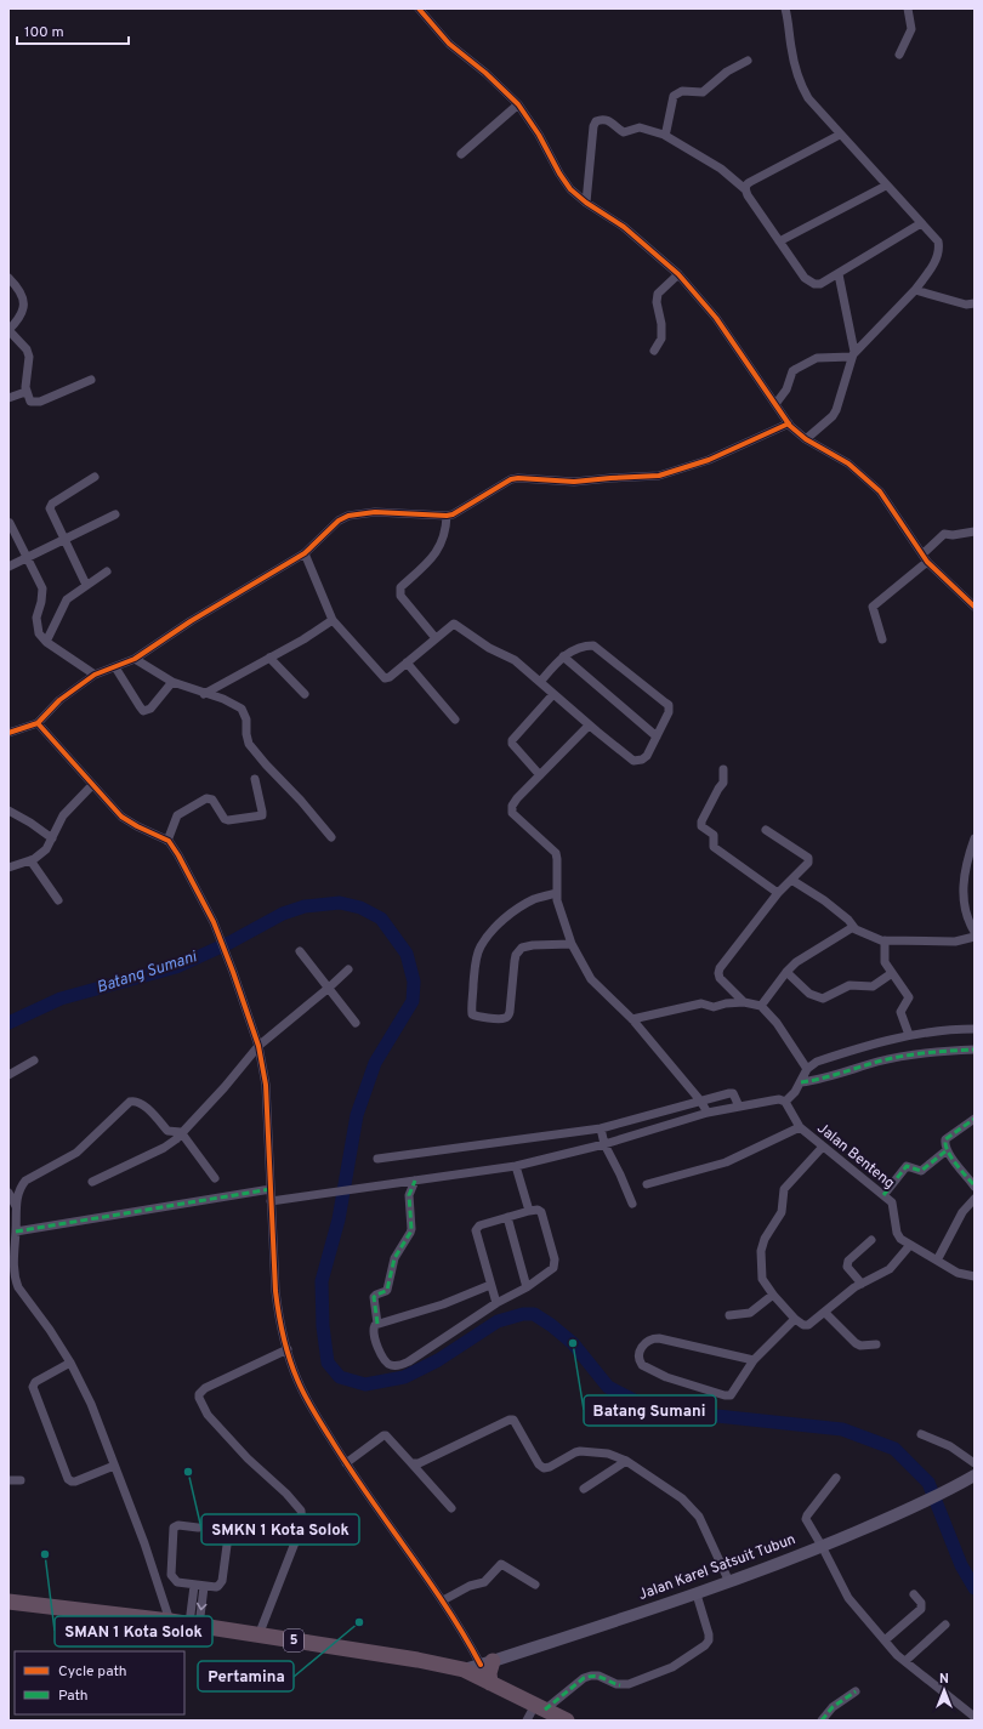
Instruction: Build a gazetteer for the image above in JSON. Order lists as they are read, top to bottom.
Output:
{
  "streets": {
    "highway": ["5"],
    "street": ["Jalan Benteng", "Jalan Karel Satsuit Tubun"]
  },
  "crossings": [
    ["Jalan Karel Satsuit Tubun", "5"]
  ],
  "water": ["Batang Sumani"],
  "places": [
    "Batang Sumani",
    "SMKN 1 Kota Solok",
    "SMAN 1 Kota Solok",
    "Pertamina"
  ],
  "legend": ["Cycle path", "Path"],
  "scale_bar": "100 m",
  "north": "top"
}
